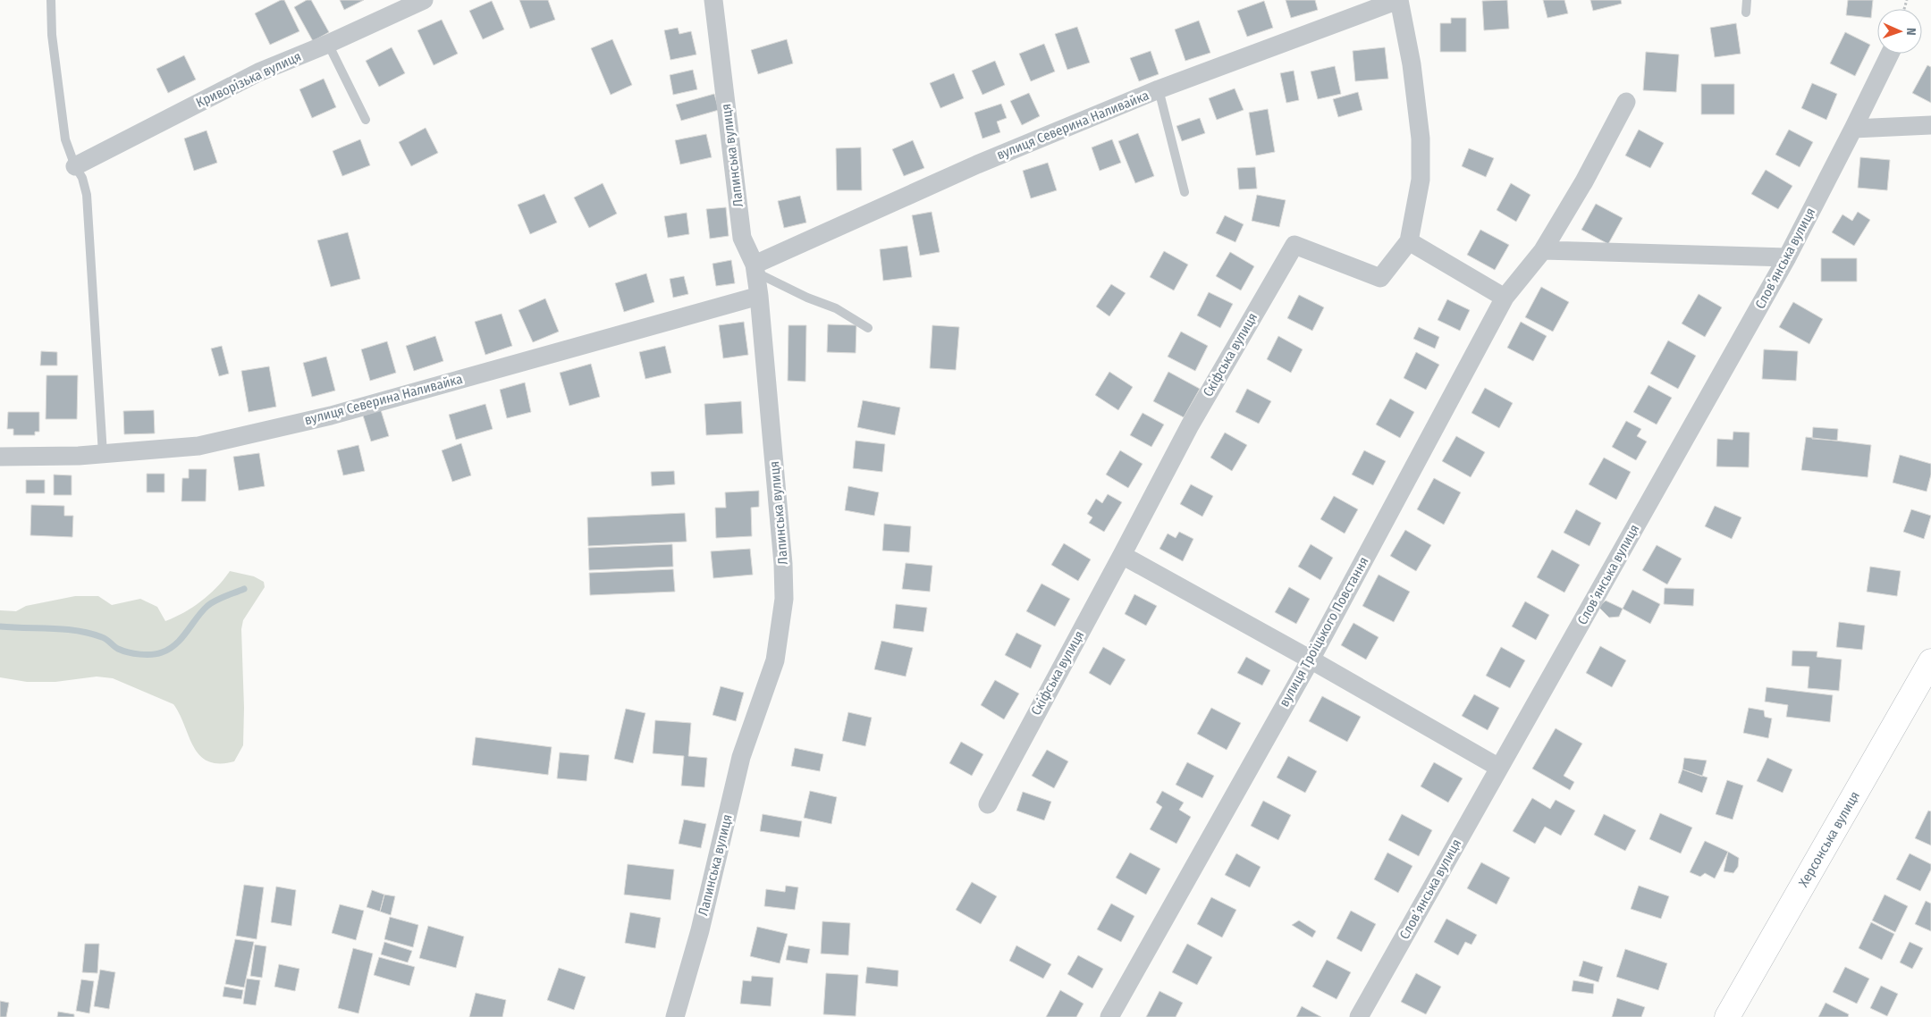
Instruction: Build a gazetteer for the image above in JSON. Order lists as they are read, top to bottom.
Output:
{
  "streets": {
    "main road": ["Херсонська вулиця"],
    "street": [
      "Криворізька вулиця",
      "вулиця Северина Наливайка",
      "Лапинська вулиця",
      "Словʼянська вулиця",
      "Скіфська вулиця",
      "вулиця Троїцького Повстання"
    ]
  },
  "crossings": [
    ["вулиця Северина Наливайка", "Лапинська вулиця"],
    ["вулиця Северина Наливайка", "Скіфська вулиця"]
  ],
  "north": "right"
}
